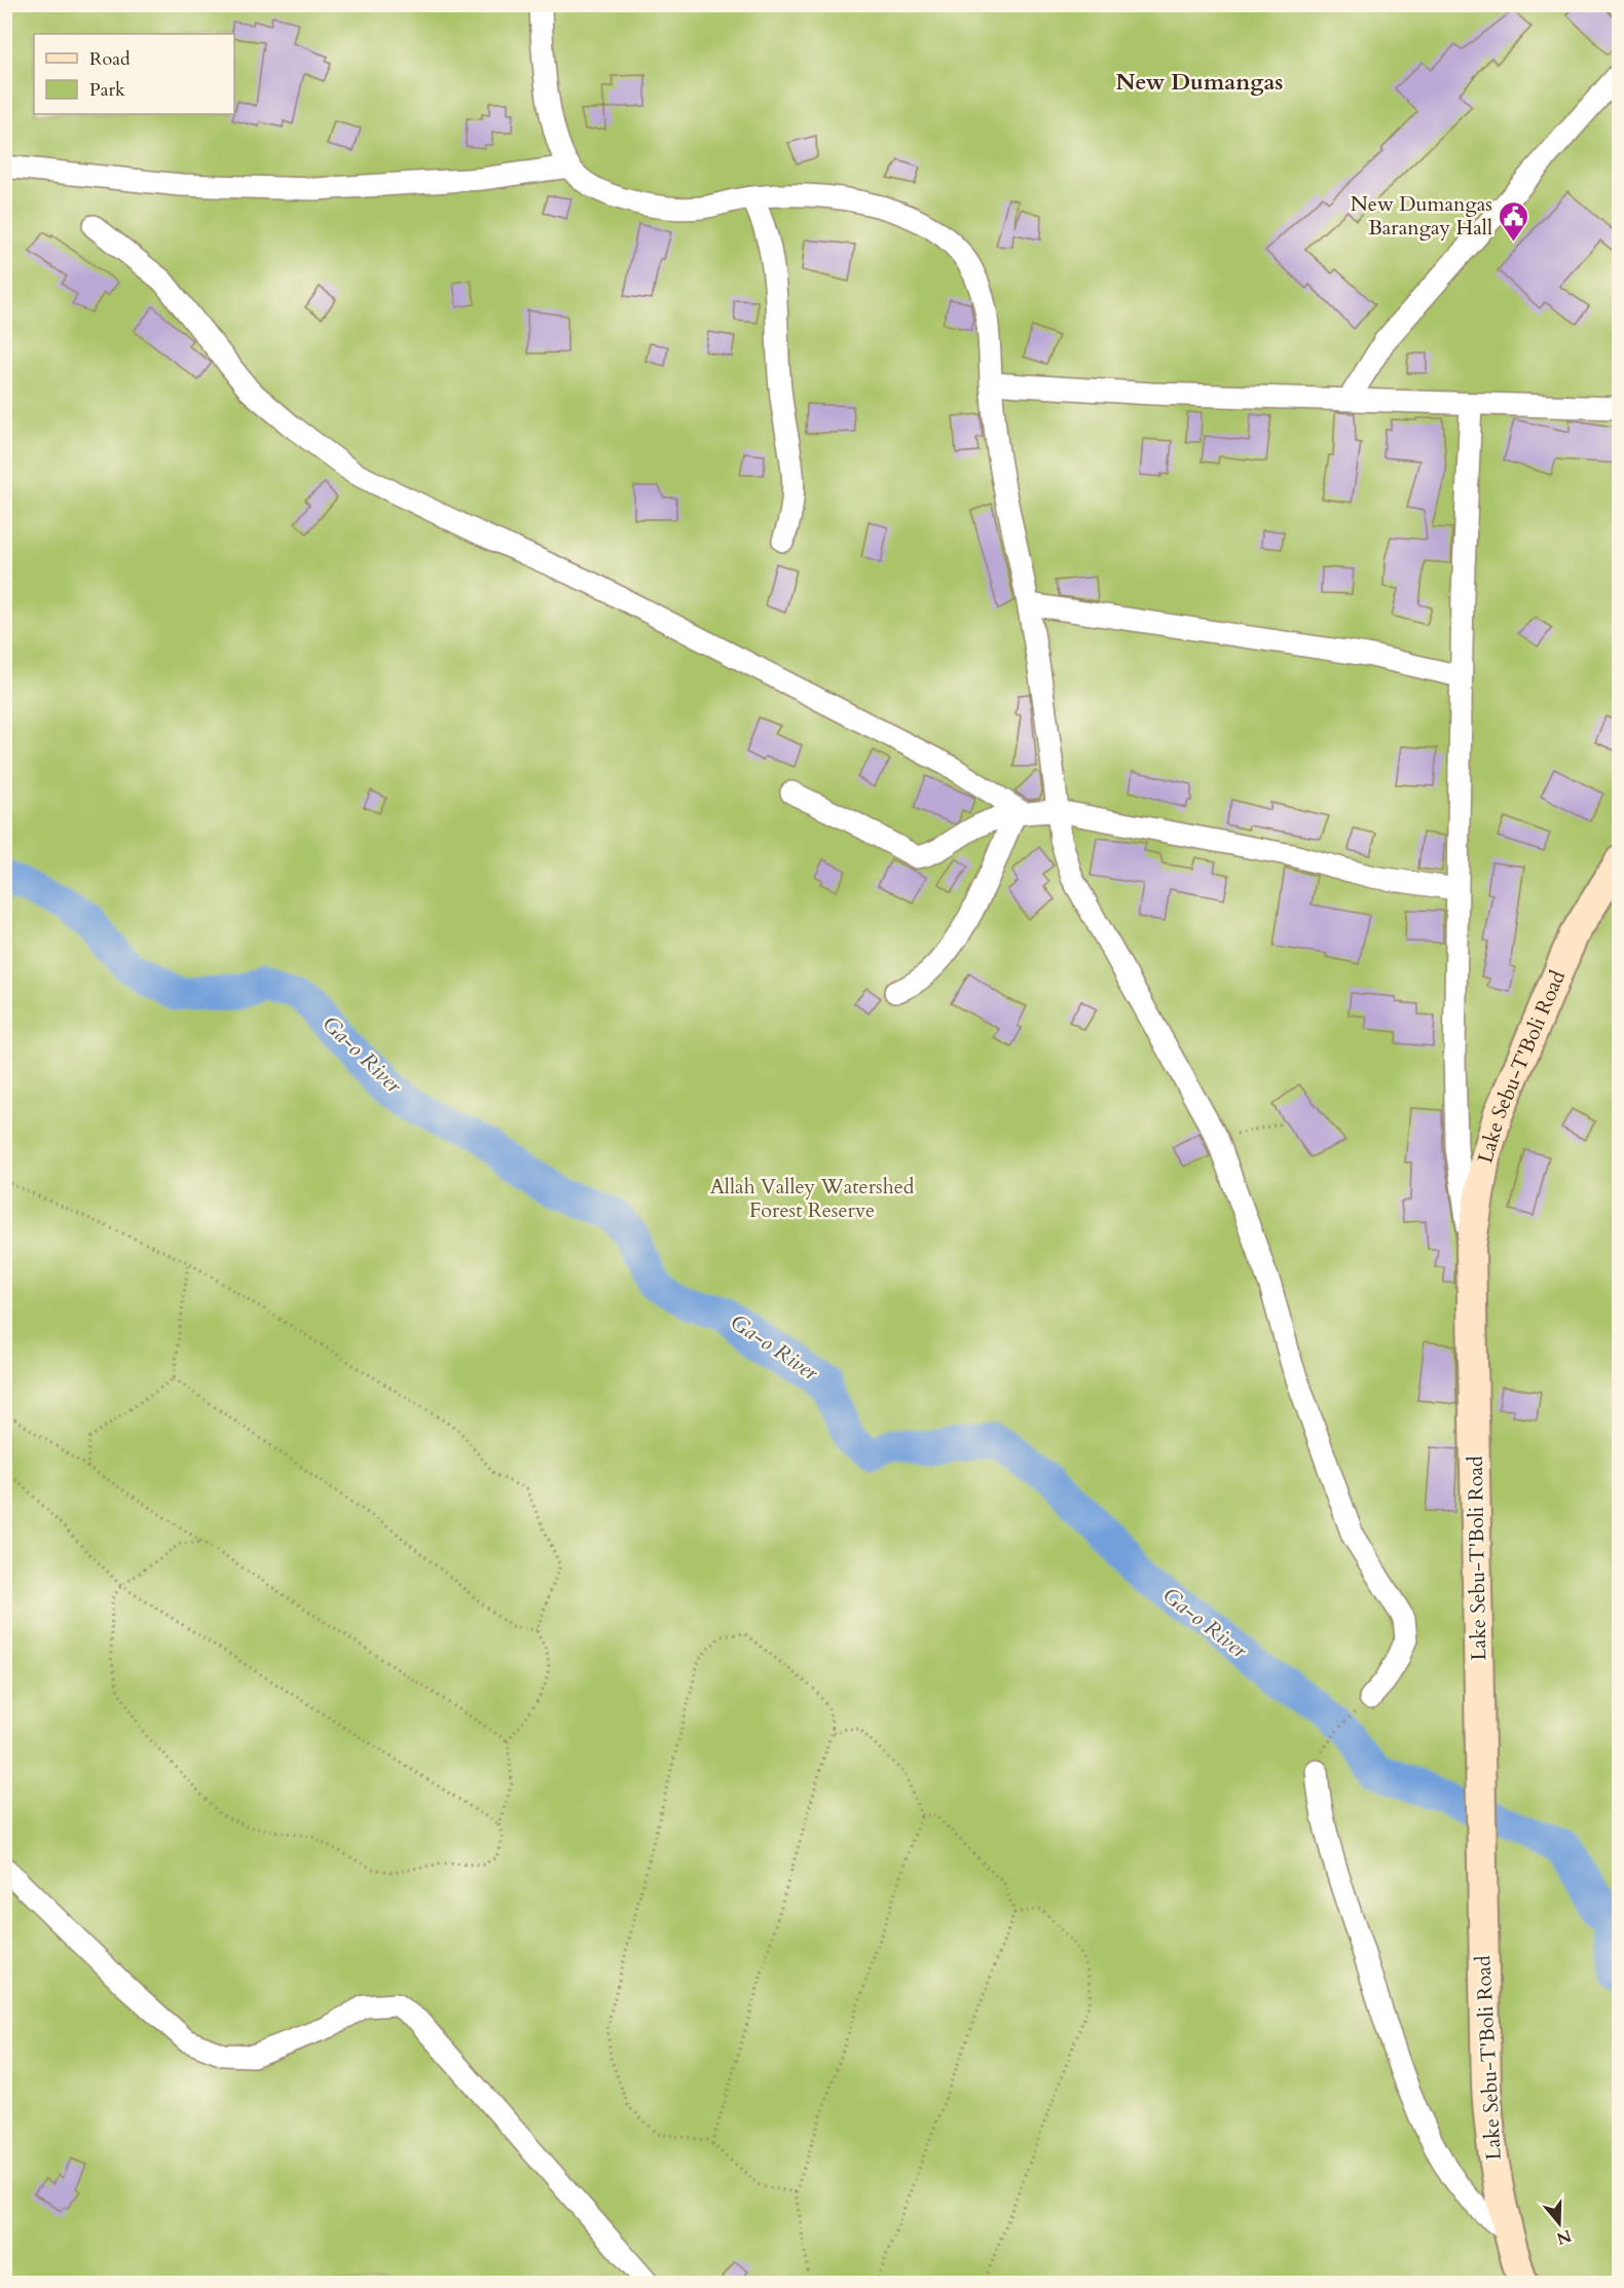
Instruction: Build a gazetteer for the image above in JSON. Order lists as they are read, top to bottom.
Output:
{
  "streets": {
    "main road": ["Lake Sebu-T'Boli Road"]
  },
  "districts": ["New Dumangas"],
  "water": ["Ga-o River"],
  "parks": ["Allah Valley Watershed Forest Reserve"],
  "places": {
    "public building": ["New Dumangas Barangay Hall"]
  },
  "legend": ["Road", "Park"],
  "north": "bottom"
}
